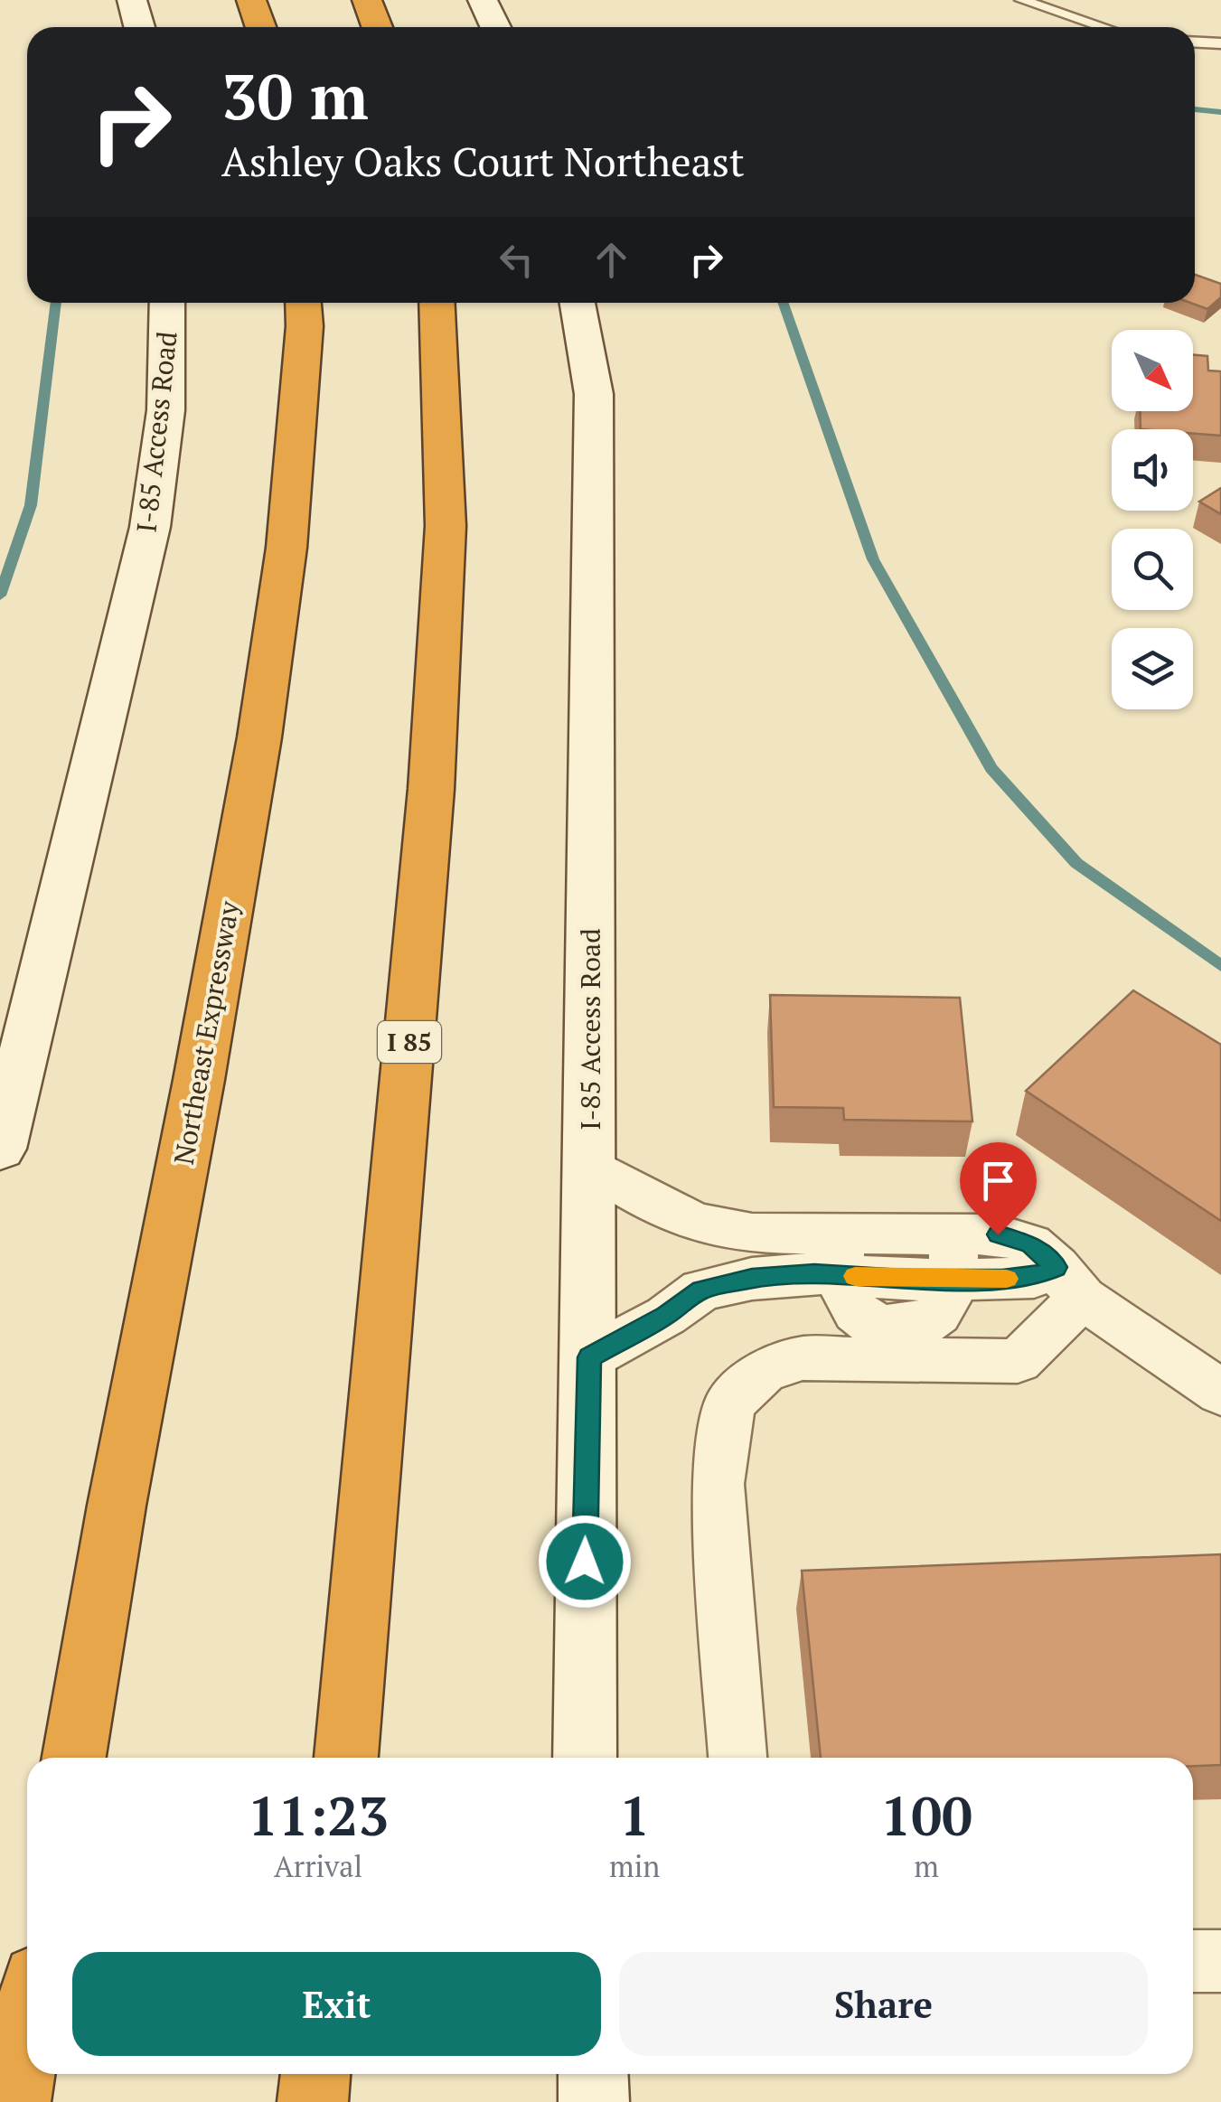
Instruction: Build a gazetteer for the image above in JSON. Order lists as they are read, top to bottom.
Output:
{
  "streets": {
    "highway": ["Northeast Expressway", "I 85"],
    "main road": ["I-85 Access Road"]
  },
  "north": "bottom right",
  "page": {
    "turn": ["30 m", "Ashley Oaks Court Northeast"],
    "eta": [
      "11:23",
      "Arrival",
      "1",
      "min",
      "100",
      "m"
    ],
    "buttons": ["Exit", "Share"]
  }
}
